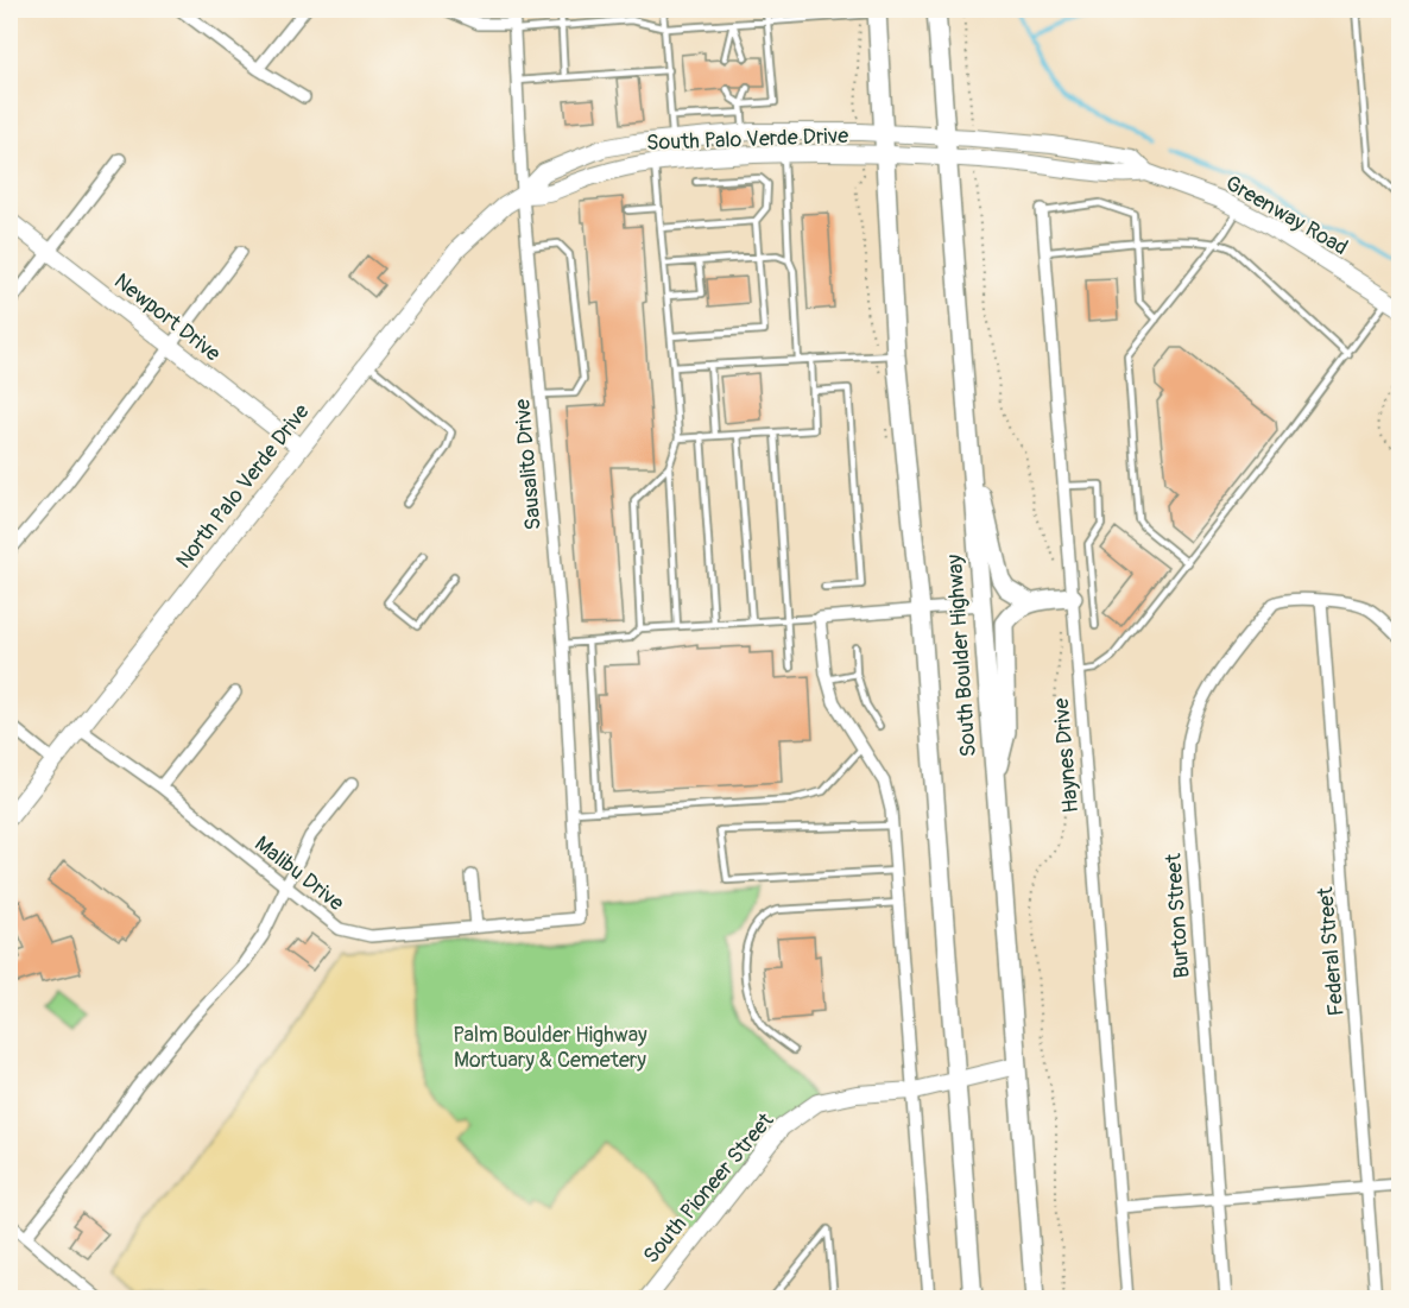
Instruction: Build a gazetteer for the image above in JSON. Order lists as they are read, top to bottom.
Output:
{
  "streets": {
    "main road": ["South Boulder Highway"],
    "street": [
      "South Palo Verde Drive",
      "Greenway Road",
      "Newport Drive",
      "Sausalito Drive",
      "North Palo Verde Drive",
      "Haynes Drive",
      "Malibu Drive",
      "Burton Street",
      "Federal Street",
      "South Pioneer Street"
    ]
  },
  "crossings": [
    ["South Palo Verde Drive", "Greenway Road"],
    ["South Palo Verde Drive", "Sausalito Drive"],
    ["South Palo Verde Drive", "North Palo Verde Drive"],
    ["South Palo Verde Drive", "South Boulder Highway"],
    ["Greenway Road", "South Boulder Highway"],
    ["Newport Drive", "North Palo Verde Drive"],
    ["Sausalito Drive", "North Palo Verde Drive"],
    ["Sausalito Drive", "Malibu Drive"],
    ["North Palo Verde Drive", "Malibu Drive"],
    ["South Boulder Highway", "South Pioneer Street"],
    ["Burton Street", "Federal Street"]
  ],
  "parks": ["Palm Boulder Highway Mortuary & Cemetery"]
}
